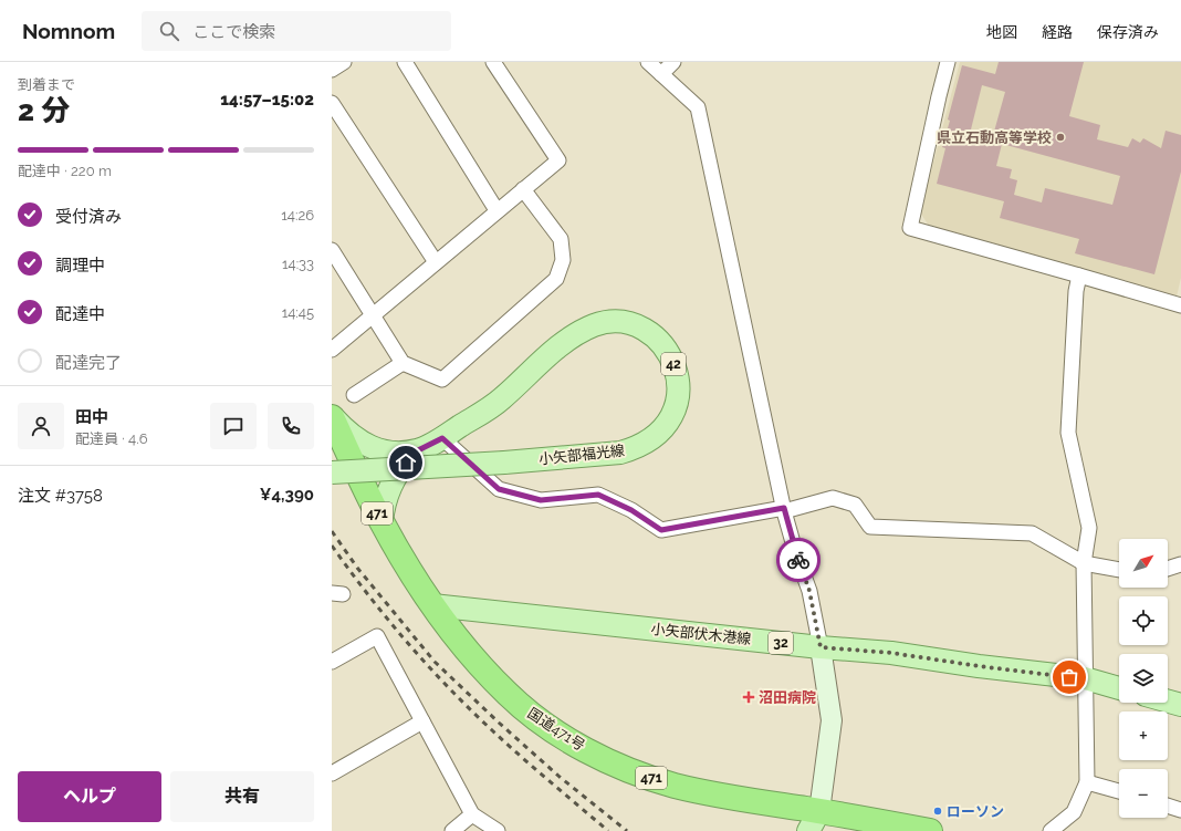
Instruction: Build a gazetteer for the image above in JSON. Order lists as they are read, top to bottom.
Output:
{
  "streets": {
    "highway": ["471", "国道471号"],
    "main road": [
      "42",
      "小矢部福光線",
      "小矢部伏木港線",
      "32"
    ]
  },
  "crossings": [
    ["小矢部福光線", "国道471号"],
    ["小矢部伏木港線", "国道471号"]
  ],
  "places": {
    "other": ["県立石動高等学校", "ローソン"],
    "health": ["沼田病院"]
  },
  "north": "top right",
  "page": {
    "header": "Nomnom",
    "search": "ここで検索",
    "nav": ["地図", "経路", "保存済み"],
    "heading": ["2 分", "到着まで", "14:57–15:02"],
    "panel": [
      "田中",
      "配達員 · 4.6",
      "注文 #3758",
      "¥4,390"
    ],
    "bar": "配達中 · 220 m",
    "list": [
      ["受付済み", "14:26"],
      ["調理中", "14:33"],
      ["配達中", "14:45"],
      "配達完了"
    ],
    "map_buttons": ["+", "−"],
    "buttons": ["ヘルプ", "共有"]
  }
}
